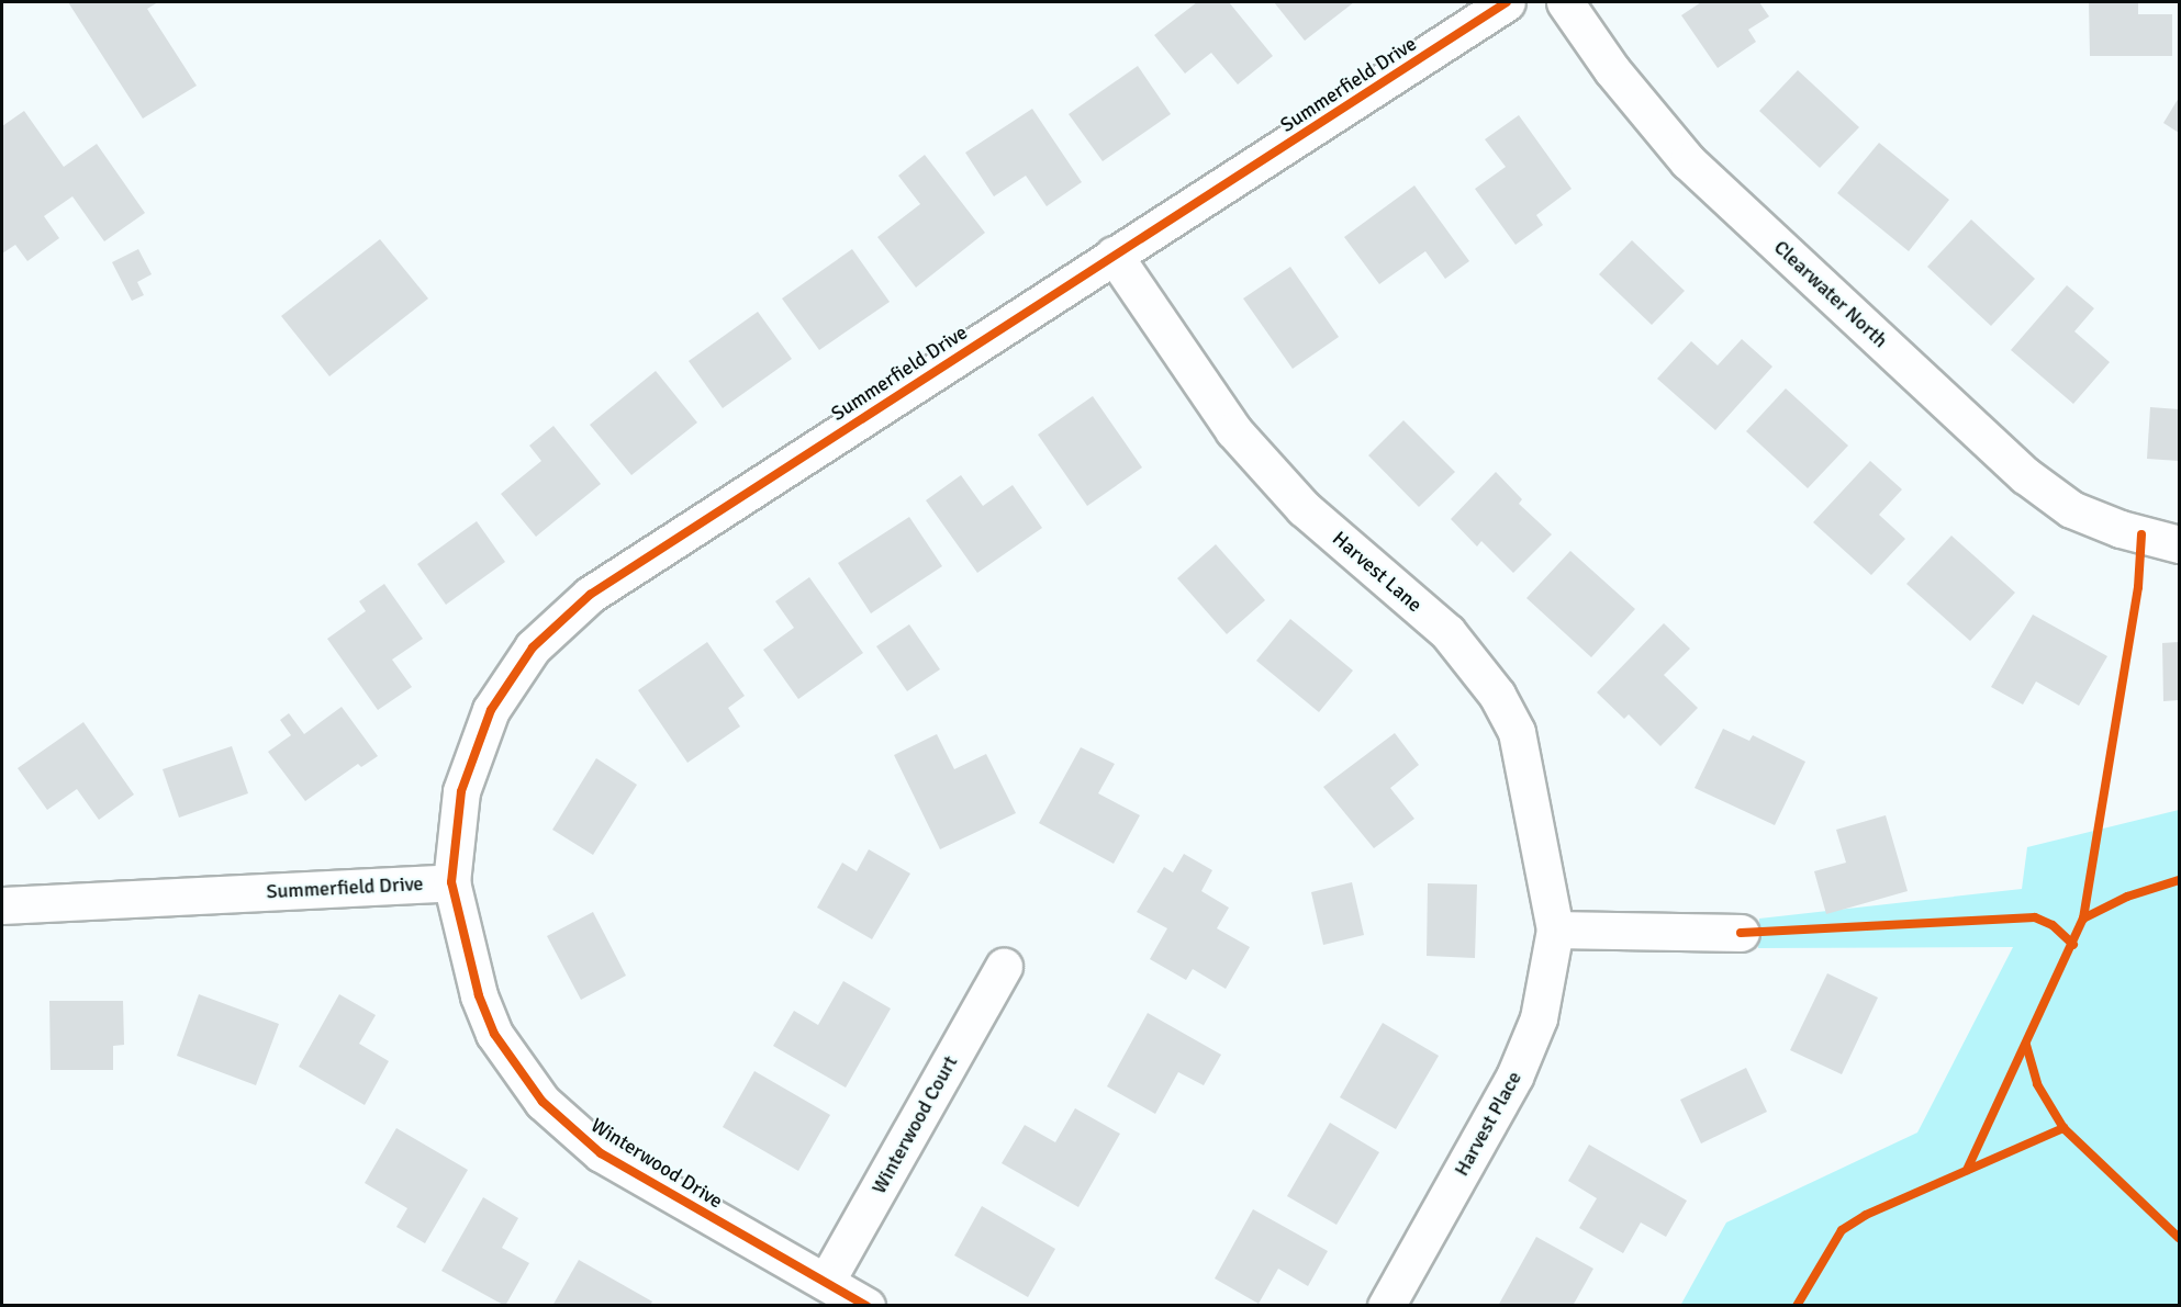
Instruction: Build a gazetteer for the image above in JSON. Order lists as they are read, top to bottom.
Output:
{
  "streets": {
    "street": [
      "Summerfield Drive",
      "Clearwater North",
      "Harvest Lane",
      "Harvest Place",
      "Winterwood Court",
      "Winterwood Drive"
    ]
  },
  "crossings": [
    ["Summerfield Drive", "Harvest Lane"],
    ["Summerfield Drive", "Winterwood Drive"],
    ["Harvest Lane", "Harvest Place"],
    ["Winterwood Court", "Winterwood Drive"]
  ]
}
